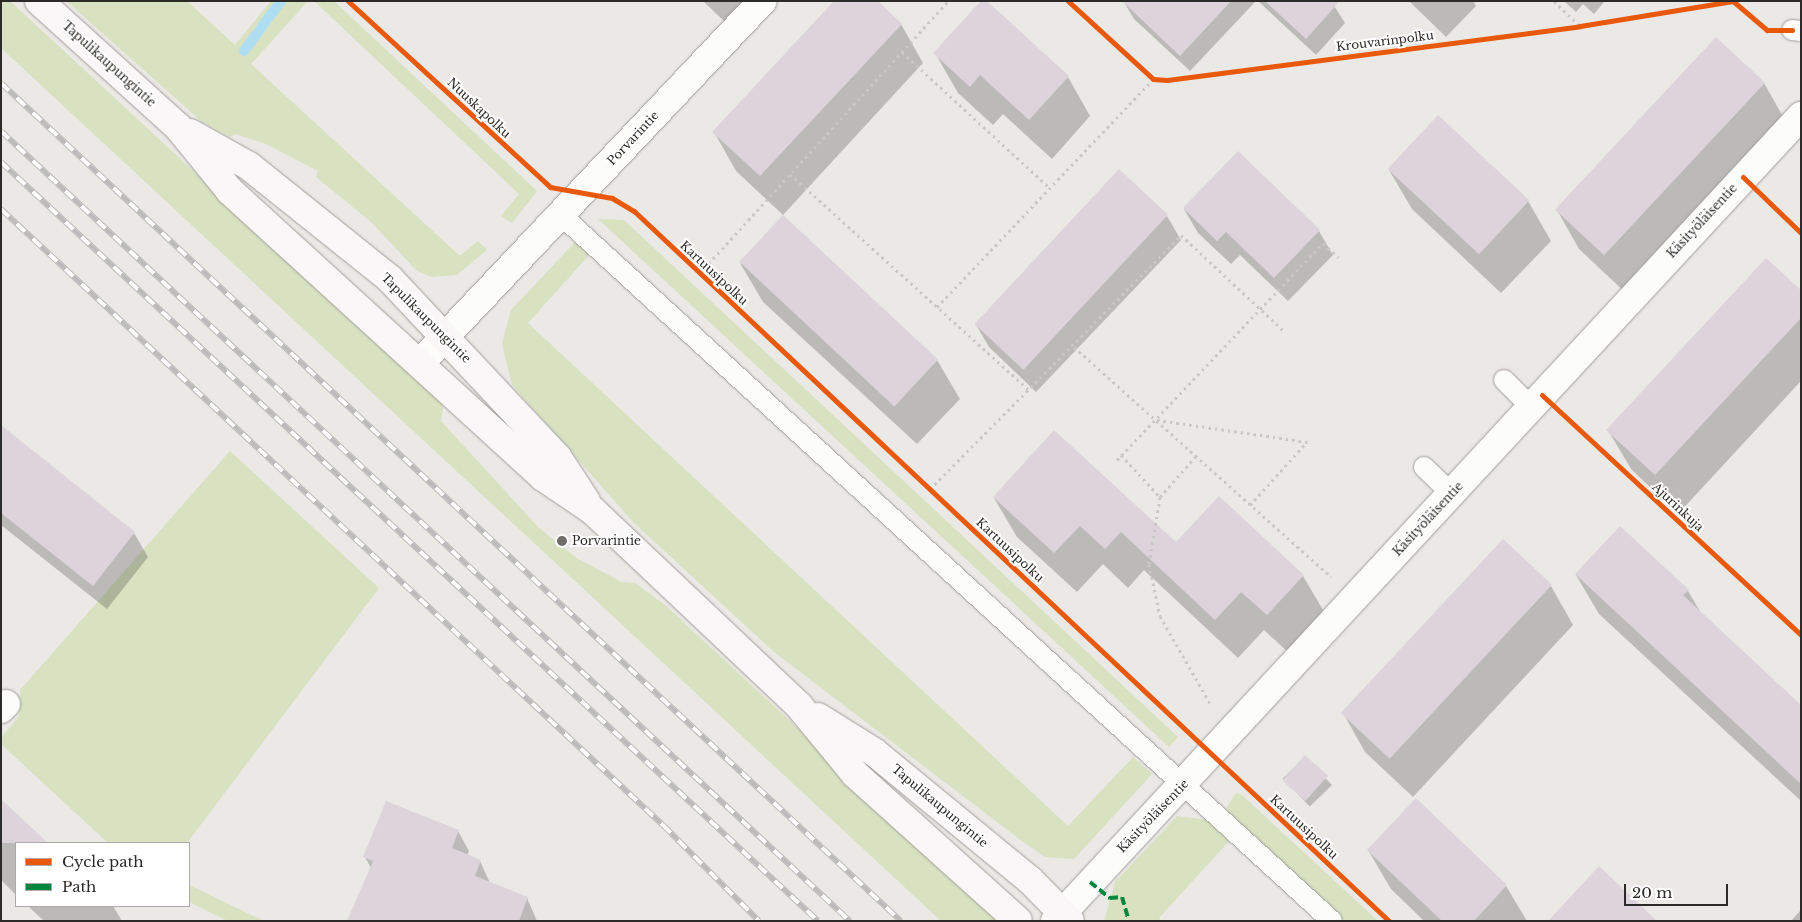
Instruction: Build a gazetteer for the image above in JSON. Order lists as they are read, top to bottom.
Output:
{
  "streets": {
    "main road": ["Tapulikaupungintie"],
    "street": ["Porvarintie", "Käsityöläisentie"],
    "path": ["Kartuusipolku"],
    "cycle path": ["Krouvarinpolku", "Nuuskapolku", "Ajurinkuja"]
  },
  "crossings": [
    ["Tapulikaupungintie", "Porvarintie"],
    ["Tapulikaupungintie", "Käsityöläisentie"]
  ],
  "places": ["Porvarintie"],
  "legend": ["Cycle path", "Path"],
  "scale_bar": "20 m"
}
